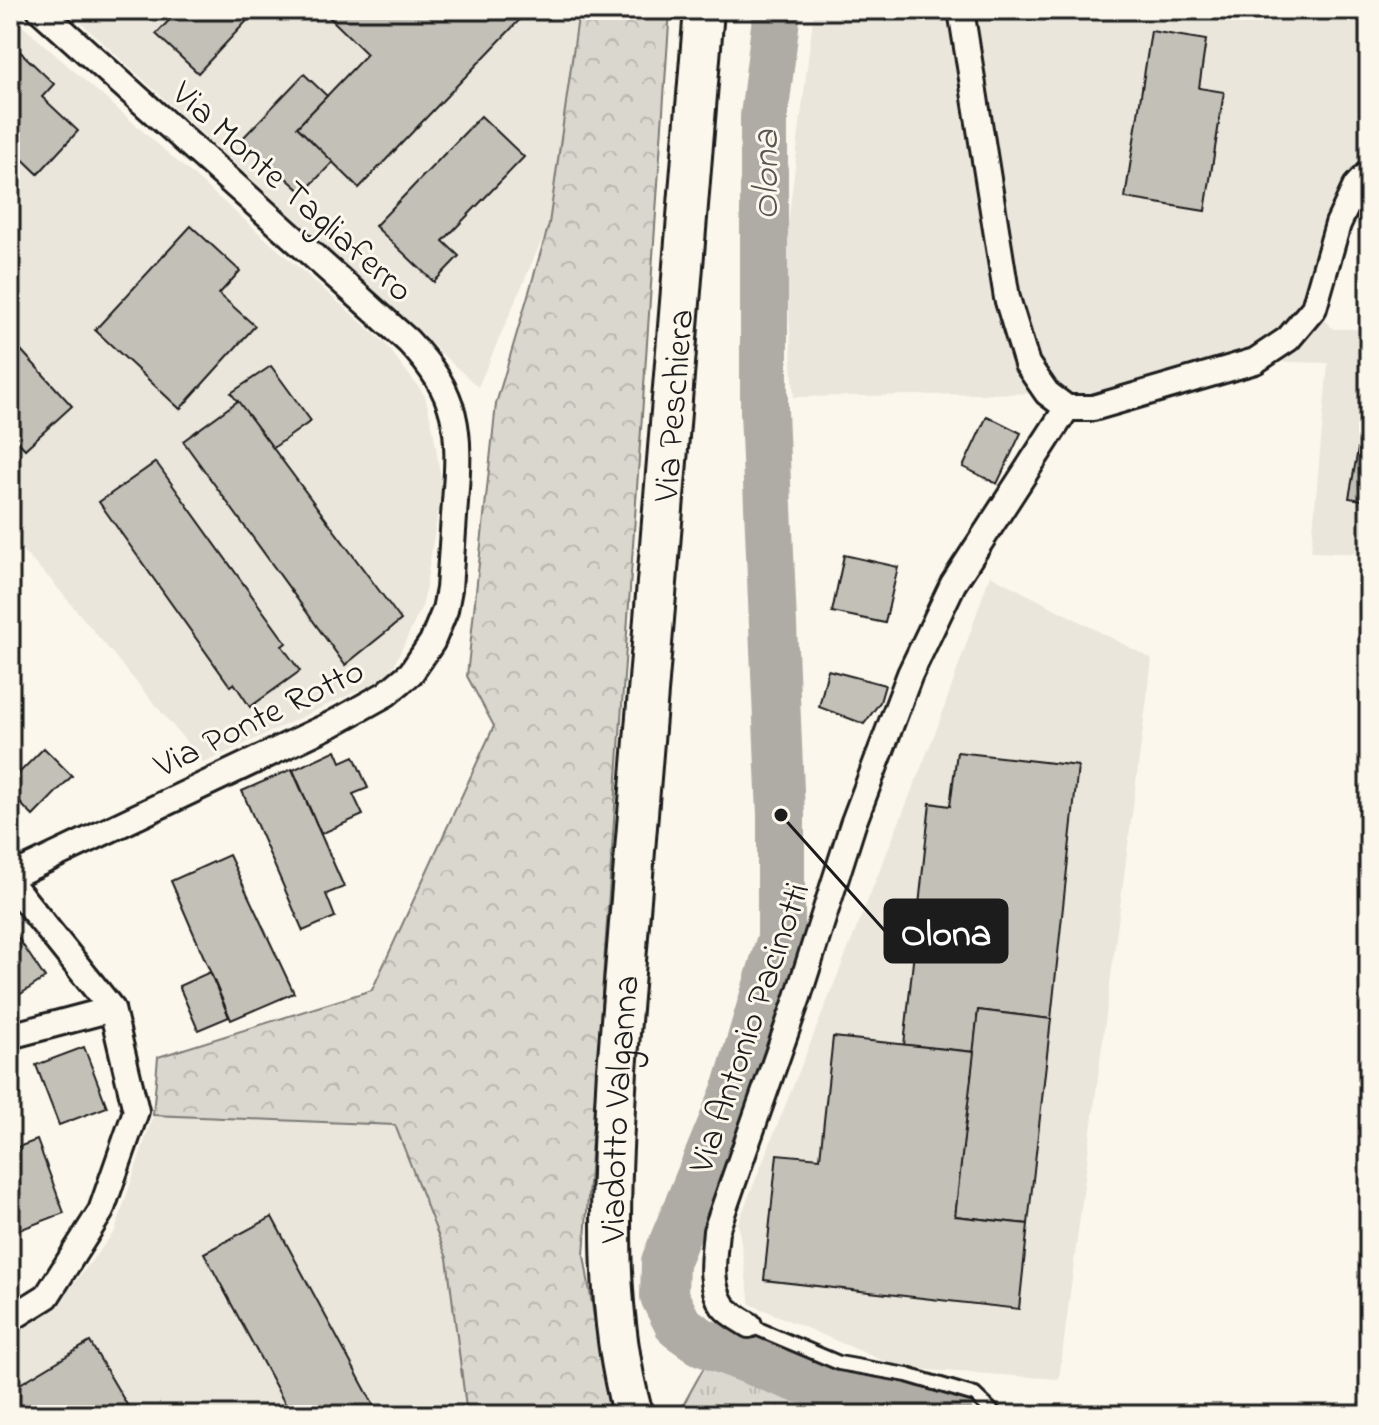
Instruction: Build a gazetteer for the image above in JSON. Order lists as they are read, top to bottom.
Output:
{
  "streets": {
    "main road": ["Via Peschiera", "Viadotto Valganna"],
    "street": ["Via Monte Tagliaferro", "Via Ponte Rotto", "Via Antonio Pacinotti"]
  },
  "crossings": [
    ["Via Monte Tagliaferro", "Via Ponte Rotto"],
    ["Via Peschiera", "Viadotto Valganna"]
  ],
  "water": ["Olona"],
  "places": ["Olona"]
}
